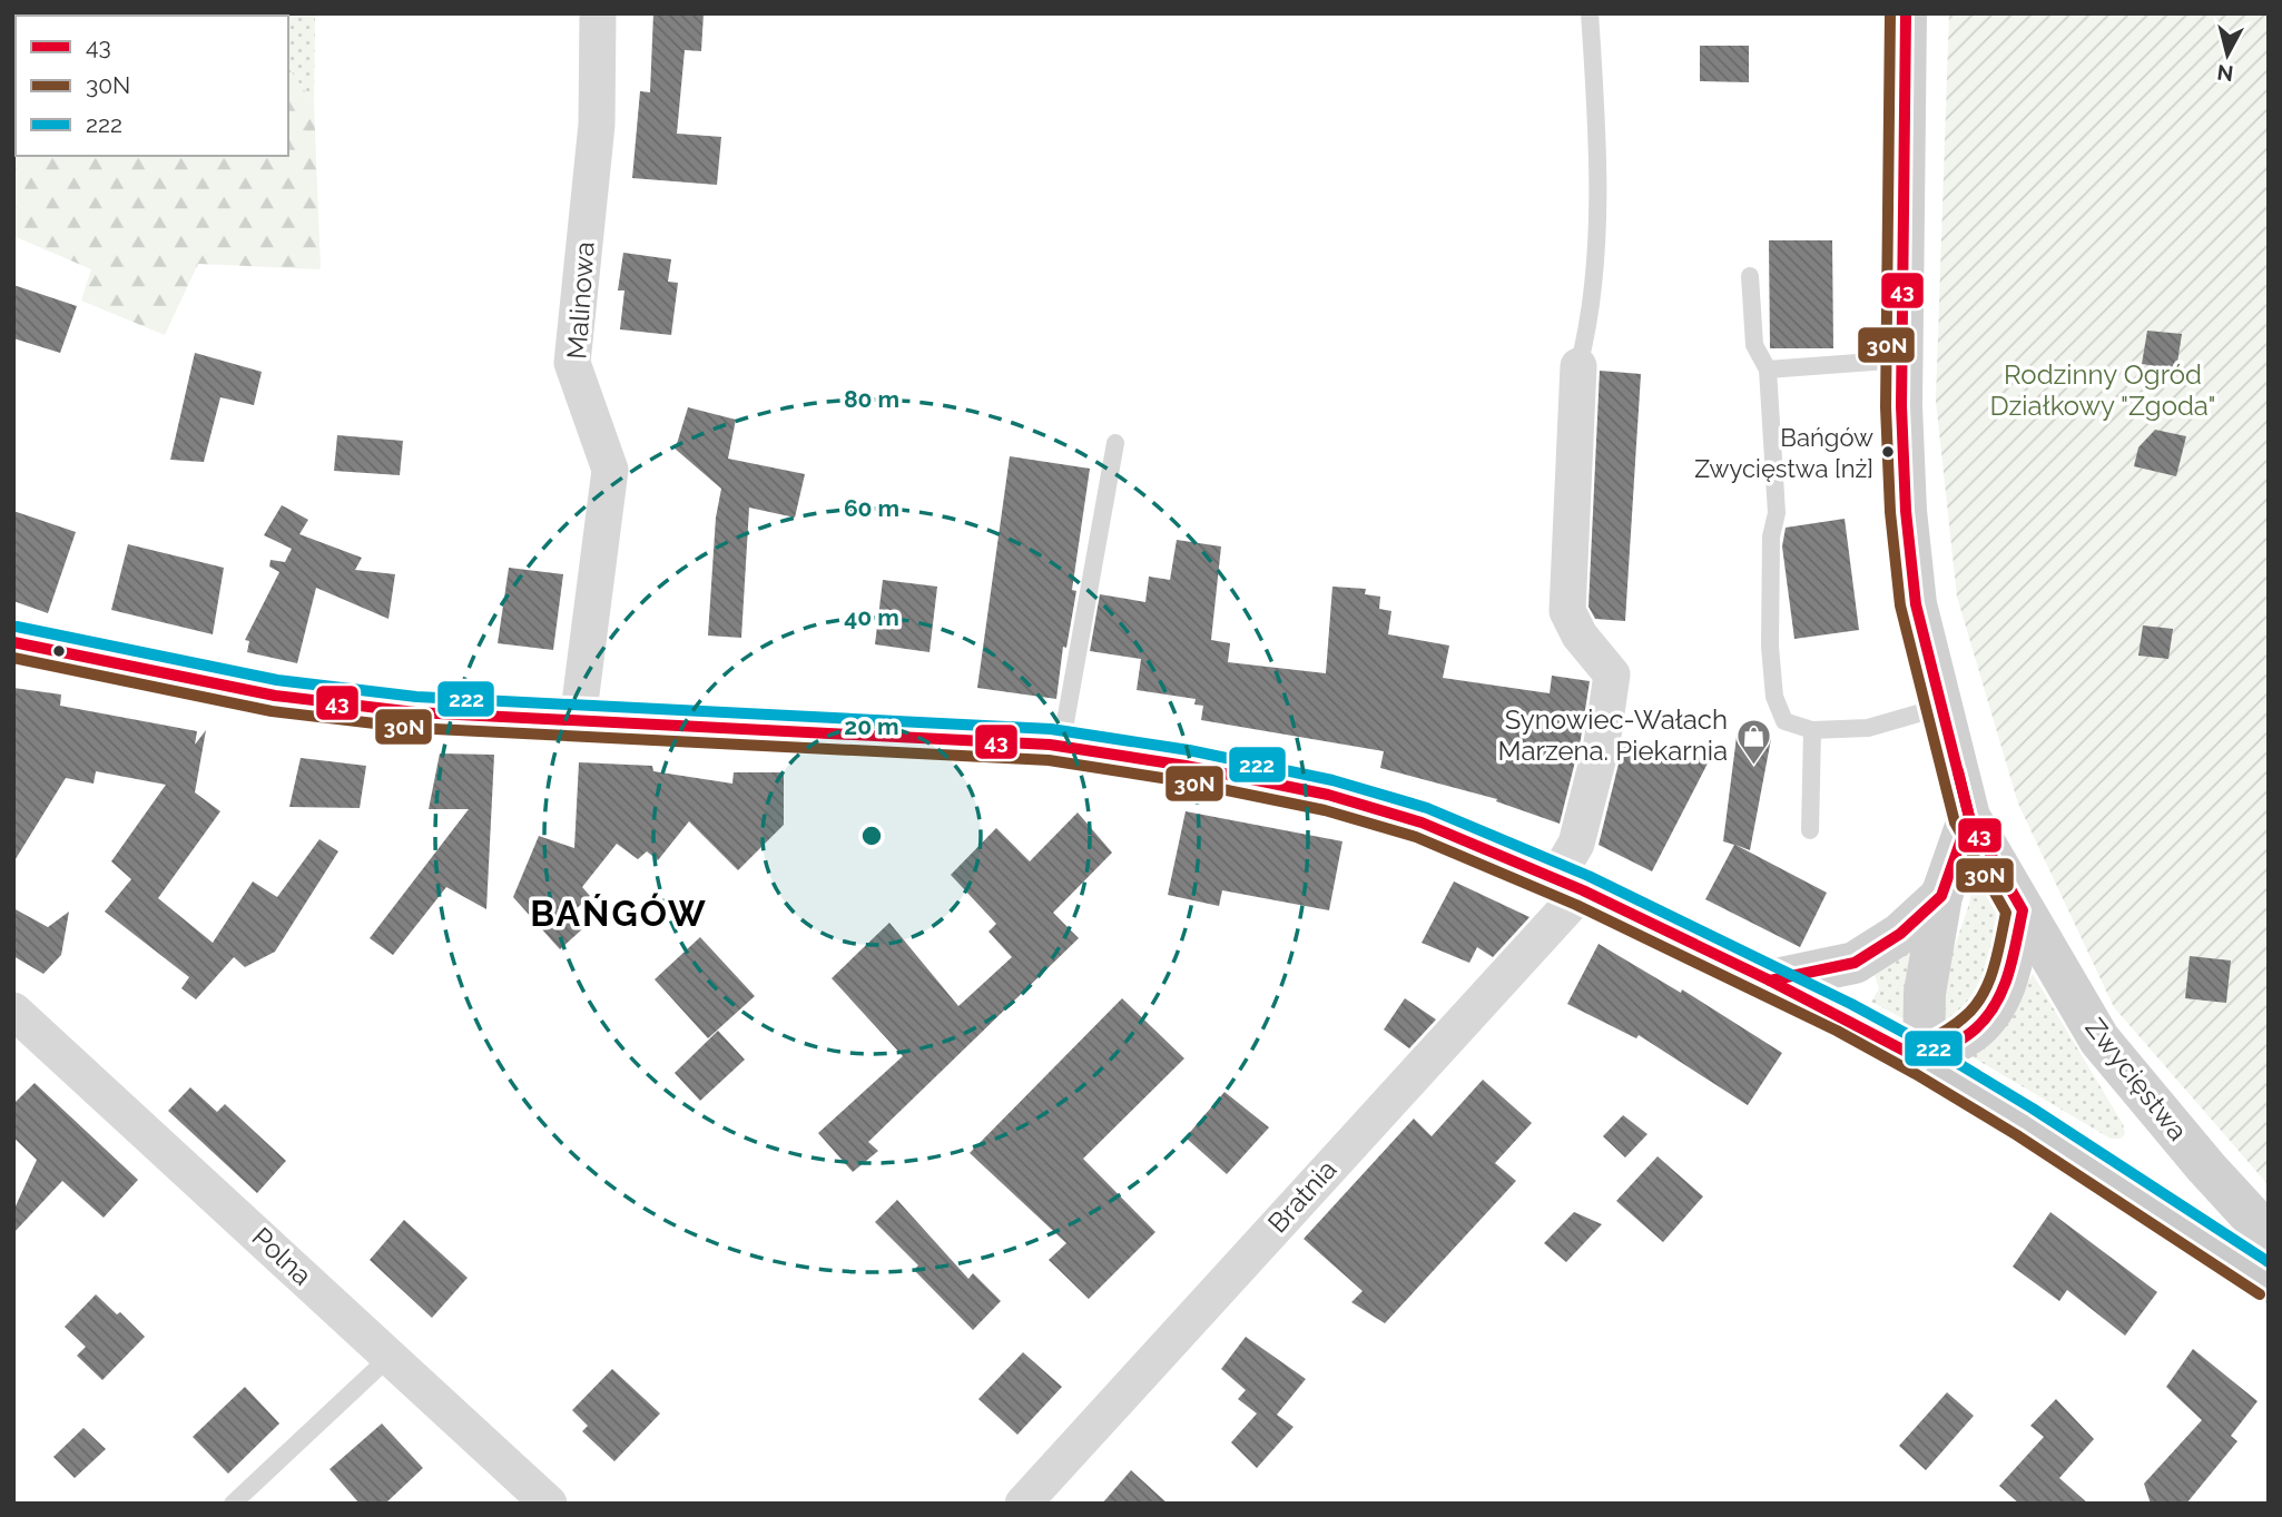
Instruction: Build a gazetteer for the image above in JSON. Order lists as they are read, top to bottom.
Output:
{
  "streets": {
    "main road": ["Zwycięstwa"],
    "street": ["Malinowa", "Bratnia", "Polna"]
  },
  "districts": ["BAŃGÓW"],
  "parks": ["Rodzinny Ogród Działkowy \"Zgoda\""],
  "places": {
    "other": ["Bańgów Zwycięstwa [nż]"],
    "shop": ["Synowiec-Wałach Marzena. Piekarnia"]
  },
  "lines": ["transit line 43", "transit line 30N", "transit line 222"],
  "legend": ["43", "30N", "222"],
  "north": "bottom",
  "rings": [
    "80 m",
    "60 m",
    "40 m",
    "20 m"
  ]
}
